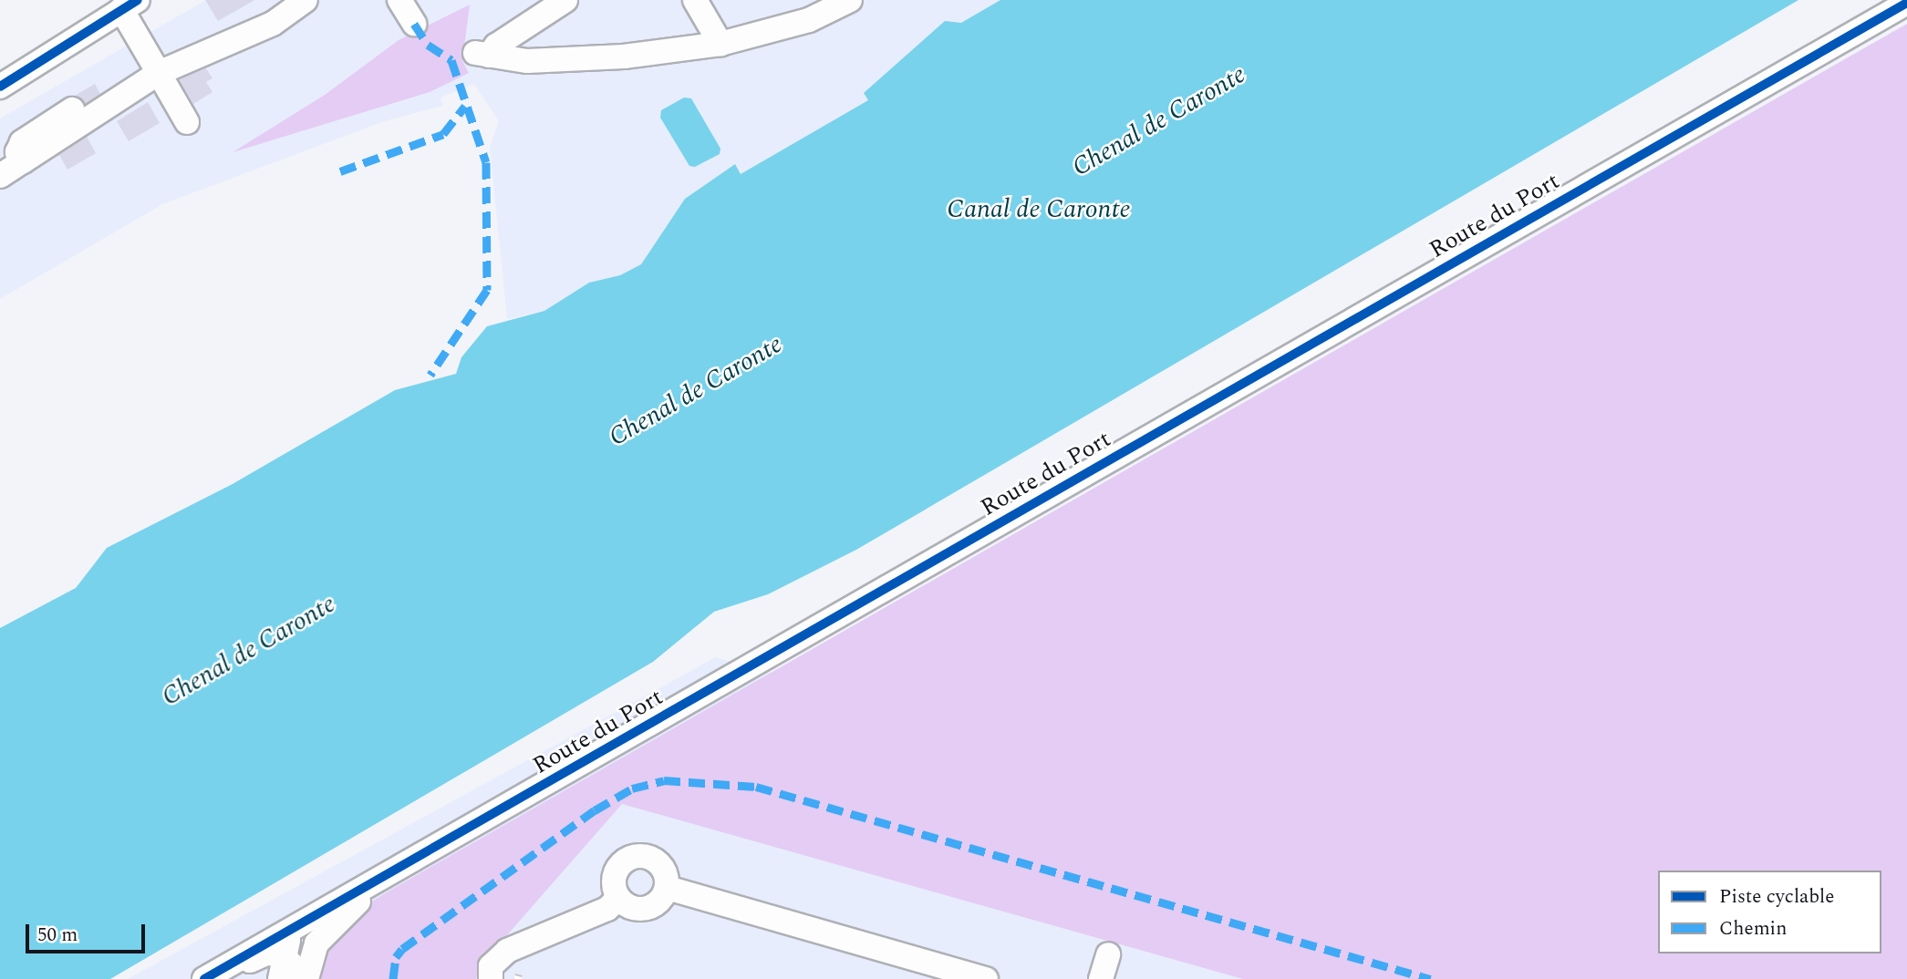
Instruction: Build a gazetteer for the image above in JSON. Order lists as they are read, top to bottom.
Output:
{
  "streets": {
    "street": ["Route du Port"]
  },
  "water": ["Chenal de Caronte", "Canal de Caronte"],
  "legend": ["Piste cyclable", "Chemin"],
  "scale_bar": "50 m"
}
